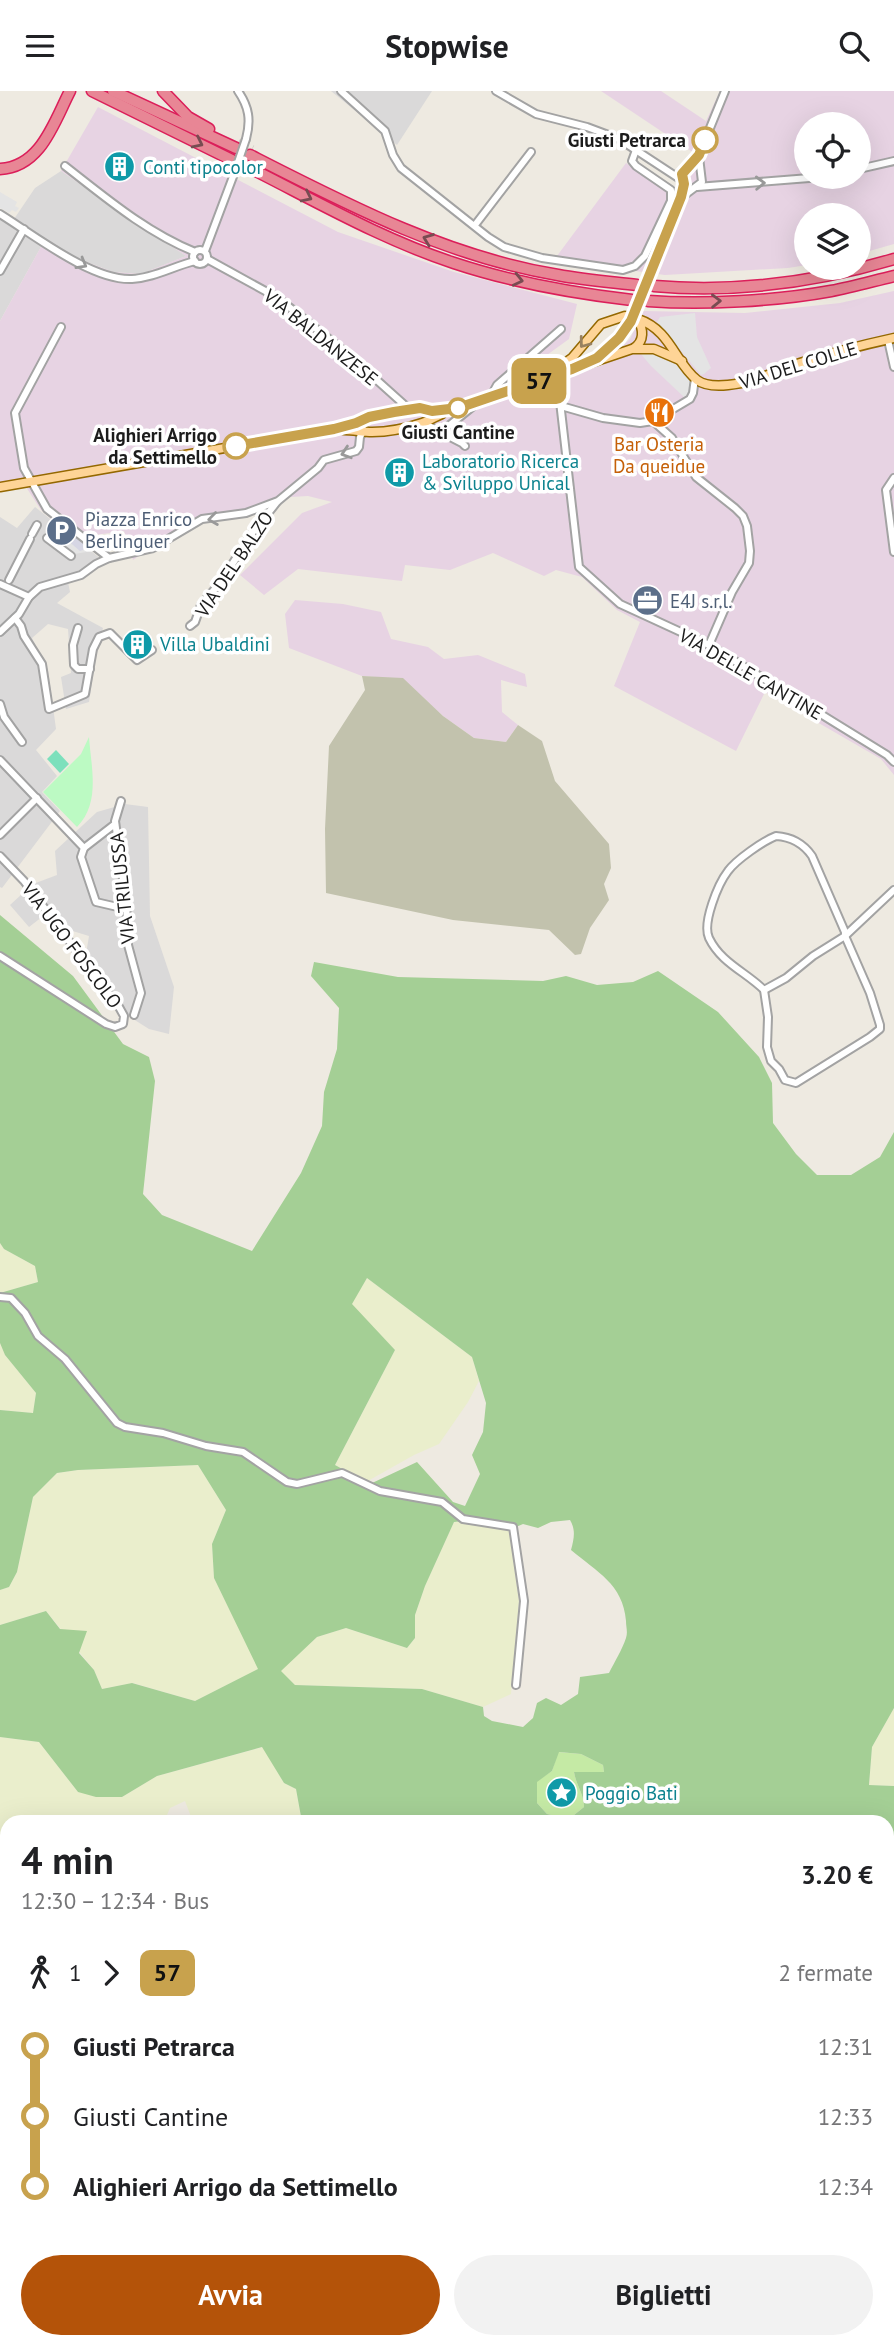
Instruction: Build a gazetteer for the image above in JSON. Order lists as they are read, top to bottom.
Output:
{
  "streets": {
    "main road": ["VIA DEL COLLE"],
    "street": [
      "VIA BALDANZESE",
      "VIA DEL BALZO",
      "VIA DELLE CANTINE",
      "VIA TRILUSSA",
      "VIA UGO FOSCOLO"
    ]
  },
  "places": {
    "other": ["Giusti Petrarca", "Giusti Cantine", "Alighieri Arrigo da Settimello"],
    "building": ["Conti tipocolor", "Laboratorio Ricerca & Sviluppo Unical", "Villa Ubaldini"],
    "restaurant": ["Bar Osteria Da queidue"],
    "parking": ["Piazza Enrico Berlinguer"],
    "office": ["E4J s.r.l."],
    "place": ["Poggio Bati"]
  },
  "lines": ["bus line 57"],
  "page": {
    "header": "Stopwise",
    "on_map": "57",
    "heading": ["4 min", "12:30 – 12:34 · Bus", "3.20 €"],
    "legs": ["1", "57", "2 fermate"],
    "list": [
      {
        "name": "Giusti Petrarca",
        "value": "12:31"
      },
      {
        "name": "Giusti Cantine",
        "value": "12:33"
      },
      {
        "name": "Alighieri Arrigo da Settimello",
        "value": "12:34"
      }
    ],
    "buttons": ["Avvia", "Biglietti"]
  }
}
